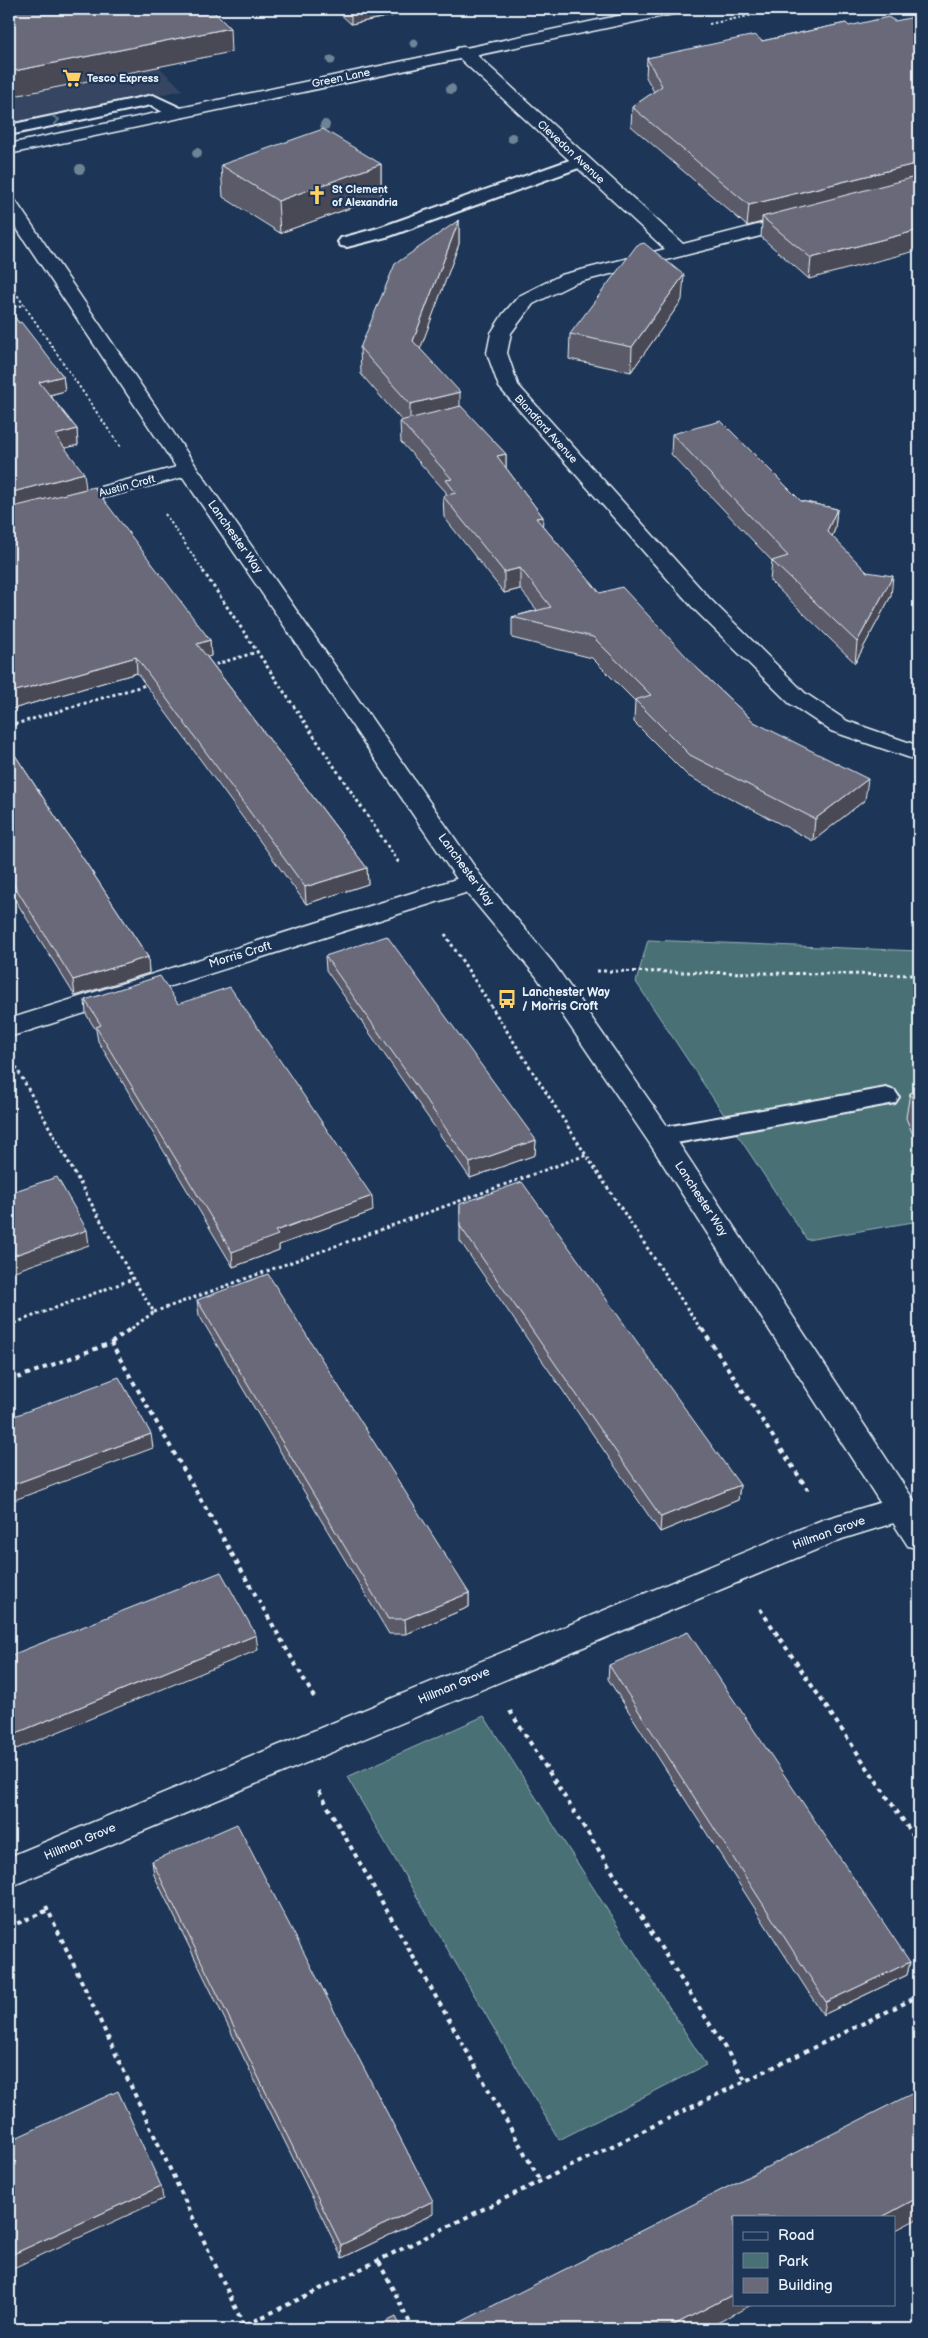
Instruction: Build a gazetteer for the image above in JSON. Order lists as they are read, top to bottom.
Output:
{
  "streets": {
    "street": [
      "Green Lane",
      "Clevedon Avenue",
      "Blandford Avenue",
      "Austin Croft",
      "Lanchester Way",
      "Morris Croft",
      "Hillman Grove"
    ]
  },
  "crossings": [
    ["Green Lane", "Clevedon Avenue"],
    ["Clevedon Avenue", "Blandford Avenue"],
    ["Austin Croft", "Lanchester Way"],
    ["Lanchester Way", "Morris Croft"],
    ["Lanchester Way", "Hillman Grove"]
  ],
  "places": {
    "supermarket": ["Tesco Express"],
    "church": ["St Clement of Alexandria"],
    "bus stop": ["Lanchester Way / Morris Croft"]
  },
  "legend": ["Road", "Park", "Building"]
}
